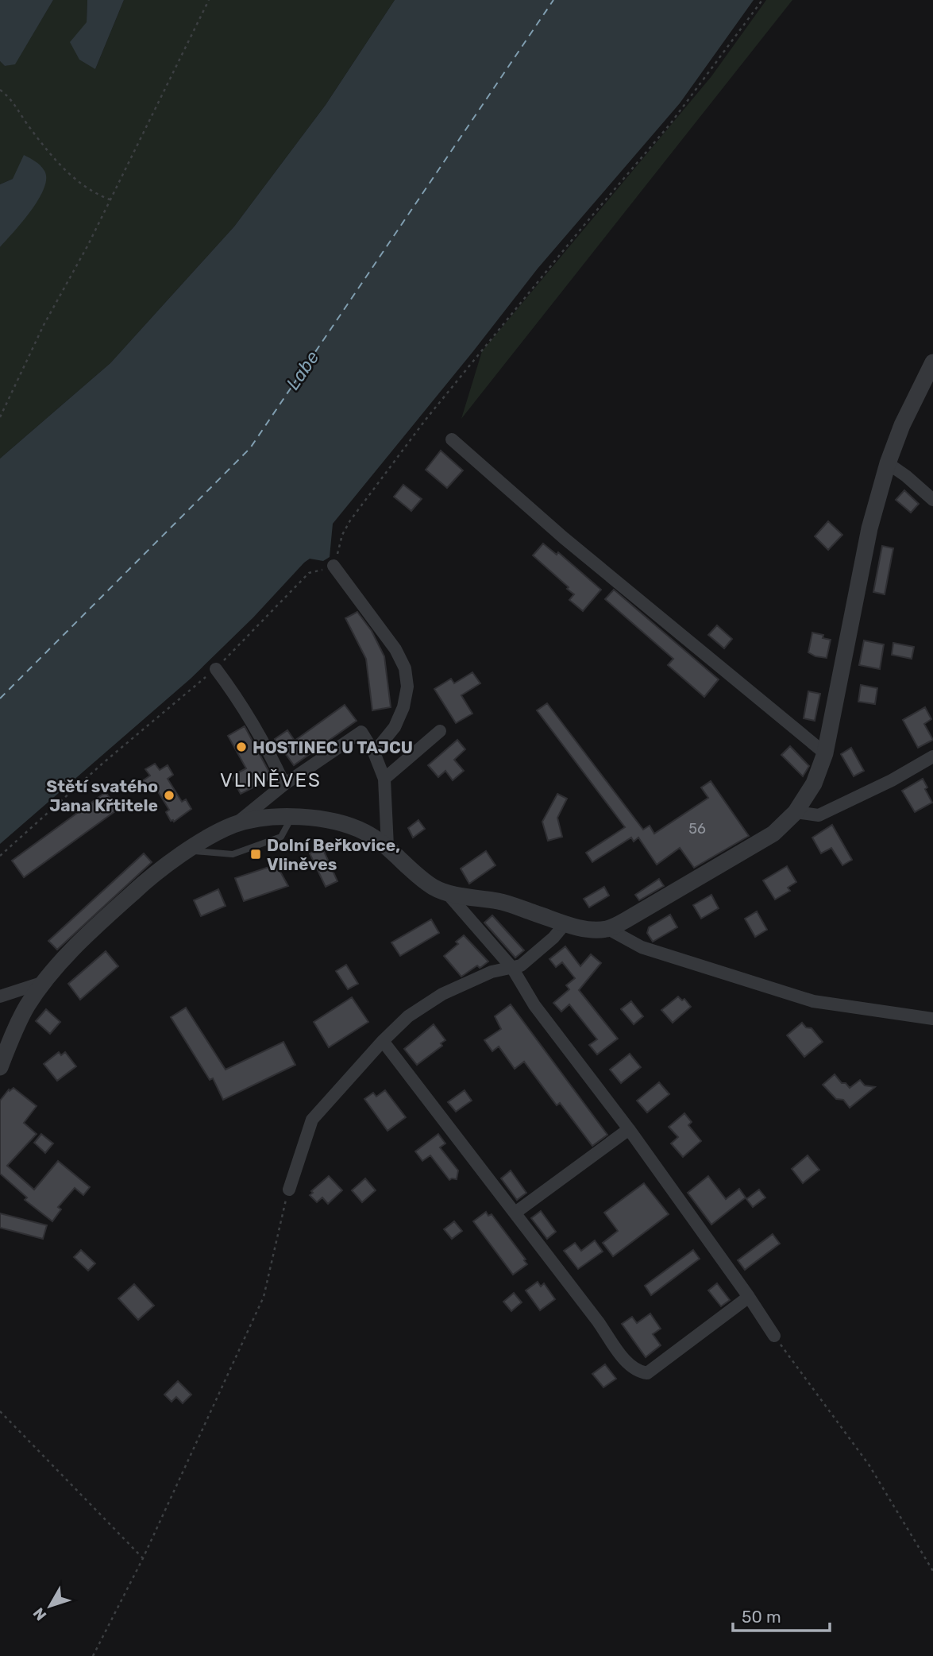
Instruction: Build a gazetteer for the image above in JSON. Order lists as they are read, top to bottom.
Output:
{
  "districts": ["VLINĚVES"],
  "water": ["Labe"],
  "places": {
    "other": ["HOSTINEC U TAJCU", "Stětí svatého Jana Křtitele"],
    "transit": ["Dolní Beřkovice, Vliněves"]
  },
  "house_numbers": ["56"],
  "scale_bar": "50 m",
  "north": "bottom left"
}
